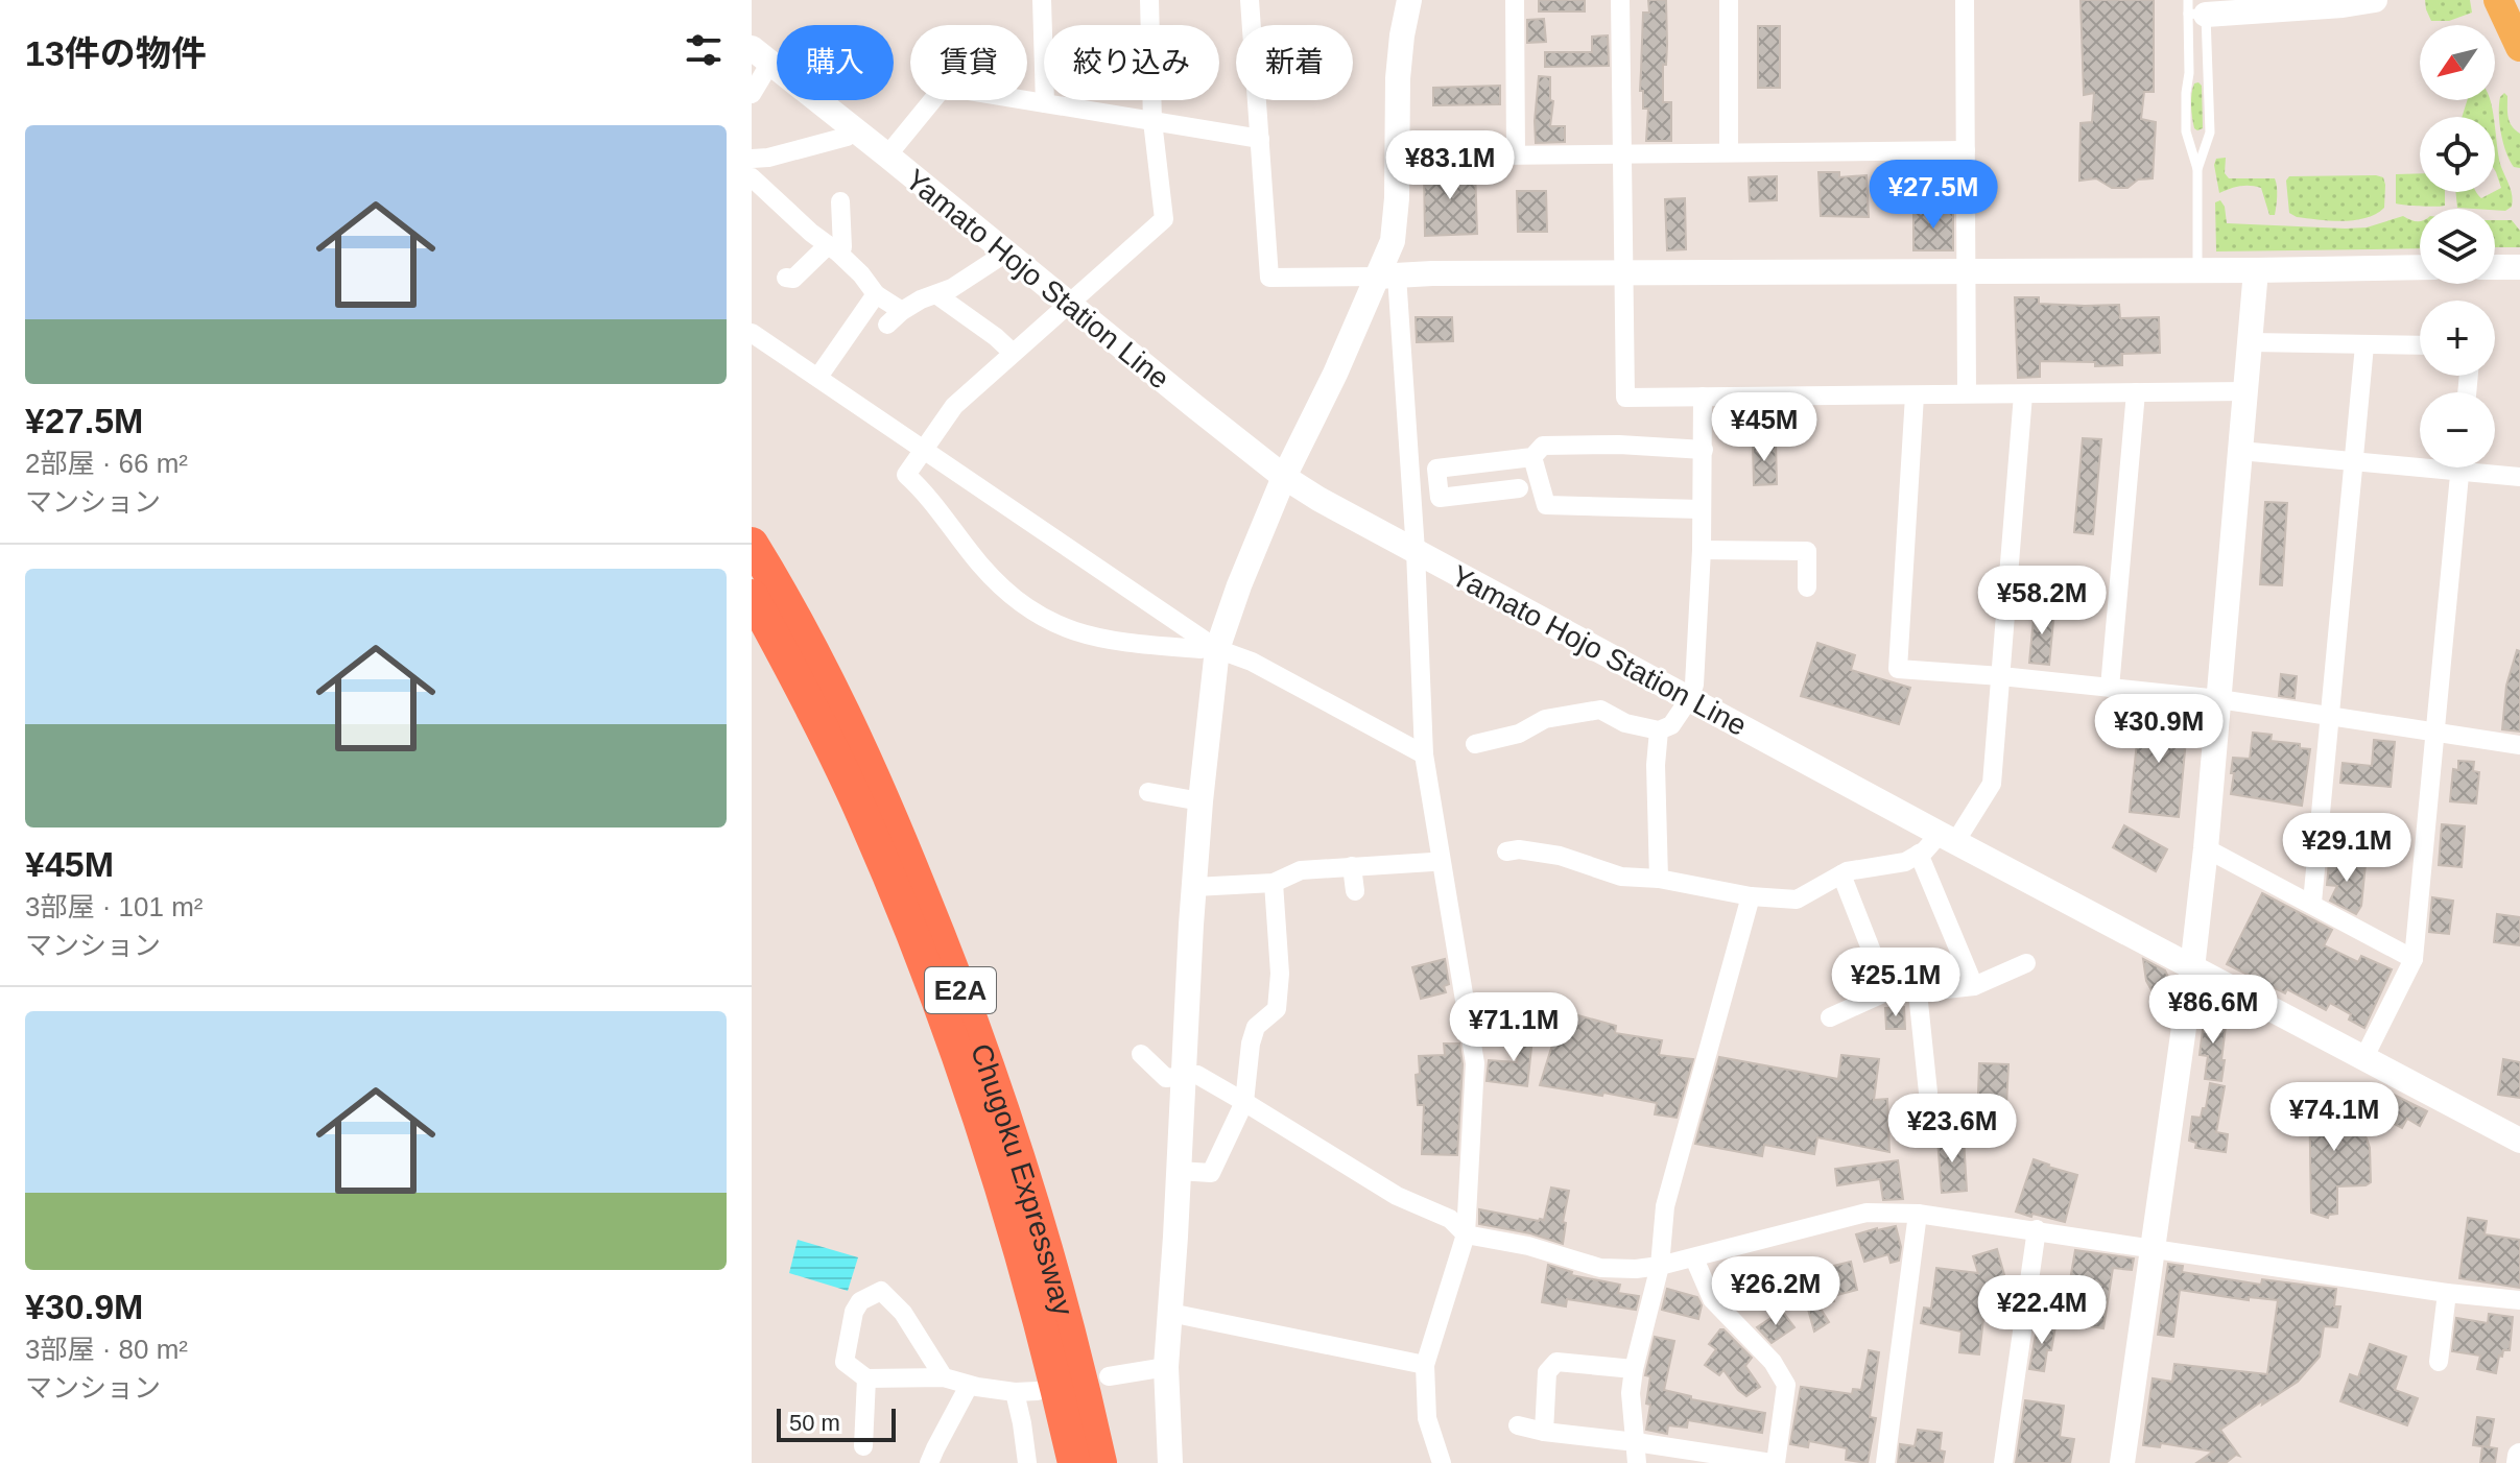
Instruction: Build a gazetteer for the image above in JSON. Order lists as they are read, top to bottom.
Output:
{
  "streets": {
    "highway": ["E2A", "Chugoku Expressway"],
    "street": ["Yamato Hojo Station Line"]
  },
  "scale_bar": "50 m",
  "north": "bottom left",
  "page": {
    "heading": "13件の物件",
    "map_buttons": ["+", "−"],
    "chip": [
      "購入",
      "賃貸",
      "絞り込み",
      "新着"
    ],
    "list": [
      {
        "name": "¥27.5M",
        "note": "2部屋 · 66 m² · マンション"
      },
      {
        "name": "¥45M",
        "note": "3部屋 · 101 m² · マンション"
      },
      {
        "name": "¥30.9M",
        "note": "3部屋 · 80 m² · マンション"
      }
    ],
    "price": [
      "¥83.1M",
      "¥27.5M",
      "¥45M",
      "¥58.2M",
      "¥30.9M",
      "¥29.1M",
      "¥25.1M",
      "¥86.6M",
      "¥71.1M",
      "¥74.1M",
      "¥23.6M",
      "¥26.2M",
      "¥22.4M"
    ],
    "scale": "50 m"
  }
}
